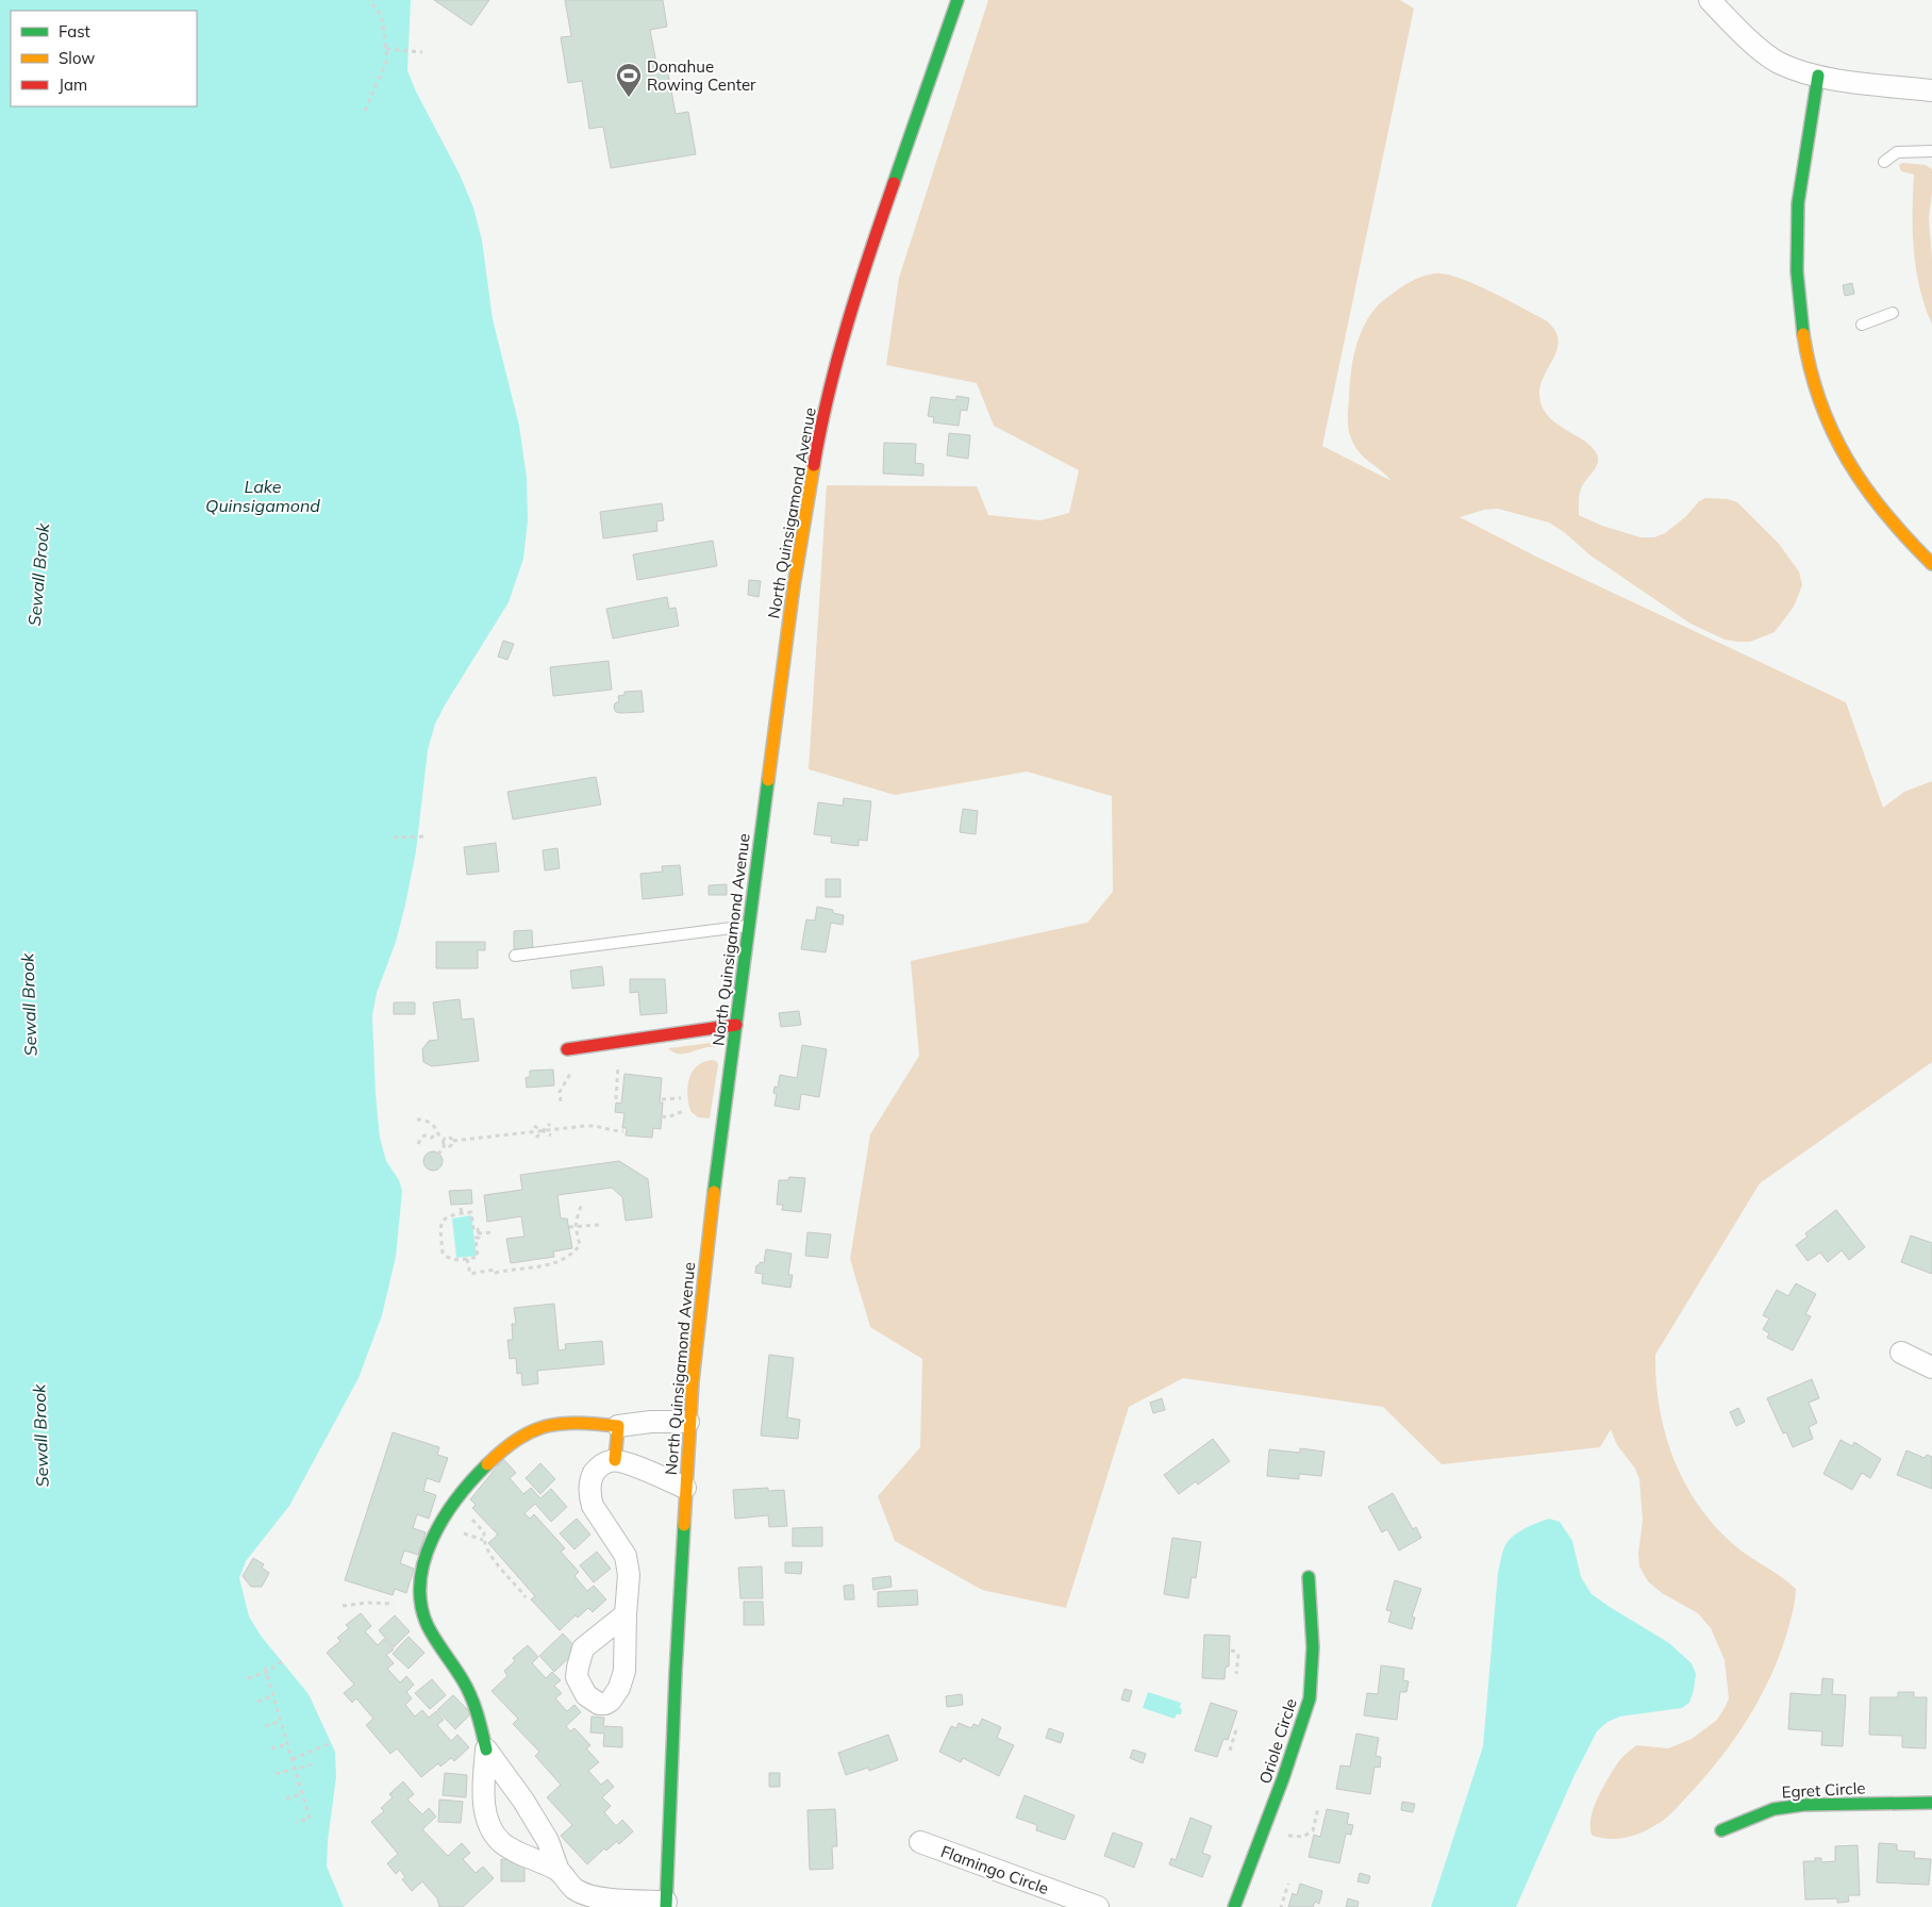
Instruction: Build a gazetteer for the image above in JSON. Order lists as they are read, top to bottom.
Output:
{
  "streets": {
    "main road": ["North Quinsigamond Avenue", "Oriole Circle", "Egret Circle"],
    "street": ["Flamingo Circle"]
  },
  "water": ["Lake Quinsigamond", "Sewall Brook"],
  "places": {
    "sports": ["Donahue Rowing Center"]
  },
  "legend": ["Fast", "Slow", "Jam"]
}
